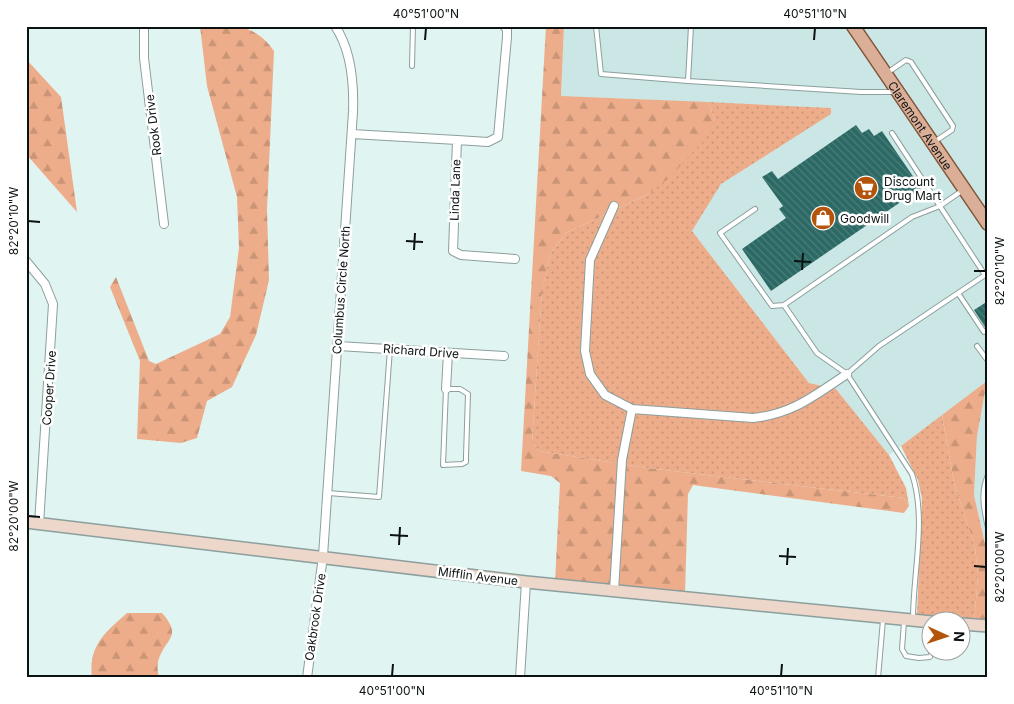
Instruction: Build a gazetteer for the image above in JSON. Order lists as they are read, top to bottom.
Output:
{
  "streets": {
    "main road": ["Claremont Avenue"],
    "street": [
      "Rook Drive",
      "Linda Lane",
      "Columbus Circle North",
      "Richard Drive",
      "Cooper Drive",
      "Mifflin Avenue",
      "Oakbrook Drive"
    ]
  },
  "crossings": [
    ["Linda Lane", "Columbus Circle North"],
    ["Columbus Circle North", "Richard Drive"],
    ["Columbus Circle North", "Mifflin Avenue"],
    ["Columbus Circle North", "Oakbrook Drive"],
    ["Cooper Drive", "Mifflin Avenue"],
    ["Mifflin Avenue", "Oakbrook Drive"]
  ],
  "places": {
    "supermarket": ["Discount Drug Mart"],
    "shop": ["Goodwill"]
  },
  "north": "right",
  "coordinates": [
    "40°51'00\"N",
    "40°51'10\"N",
    "82°20'10\"W",
    "82°20'00\"W"
  ]
}
